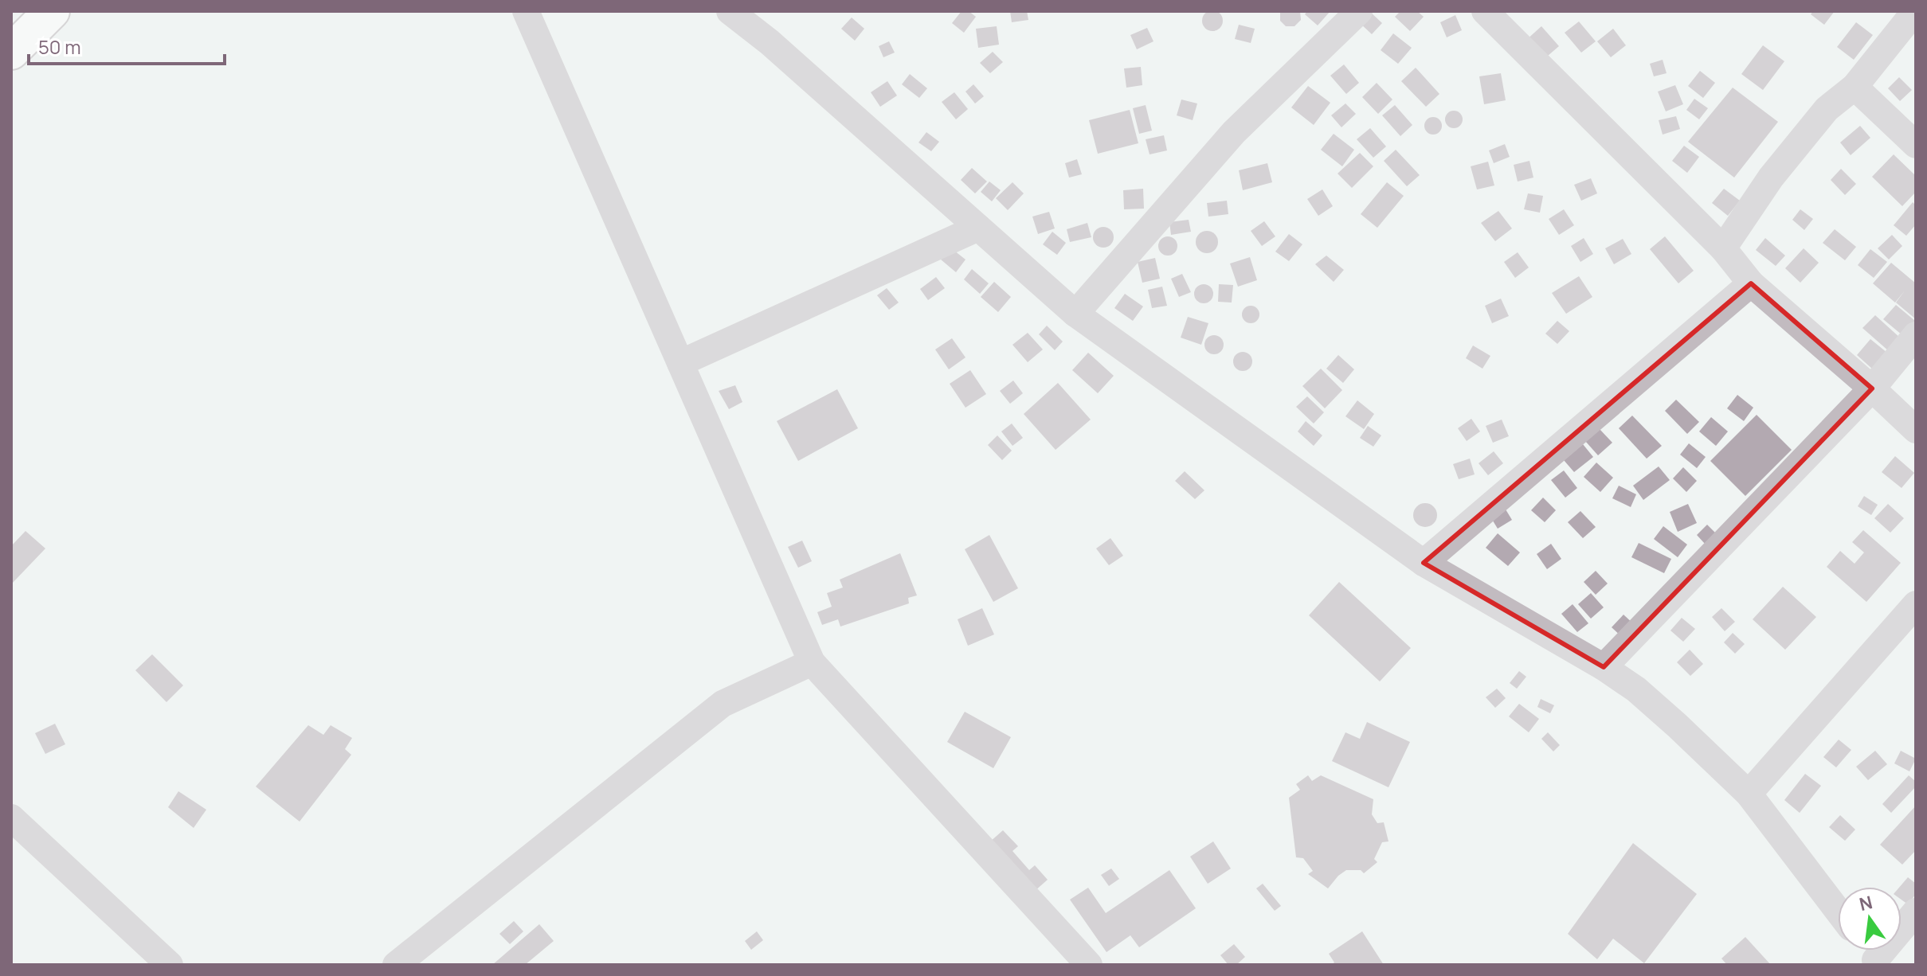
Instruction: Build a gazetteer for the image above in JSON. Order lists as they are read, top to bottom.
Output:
{
  "scale_bar": "50 m",
  "north": "top"
}
